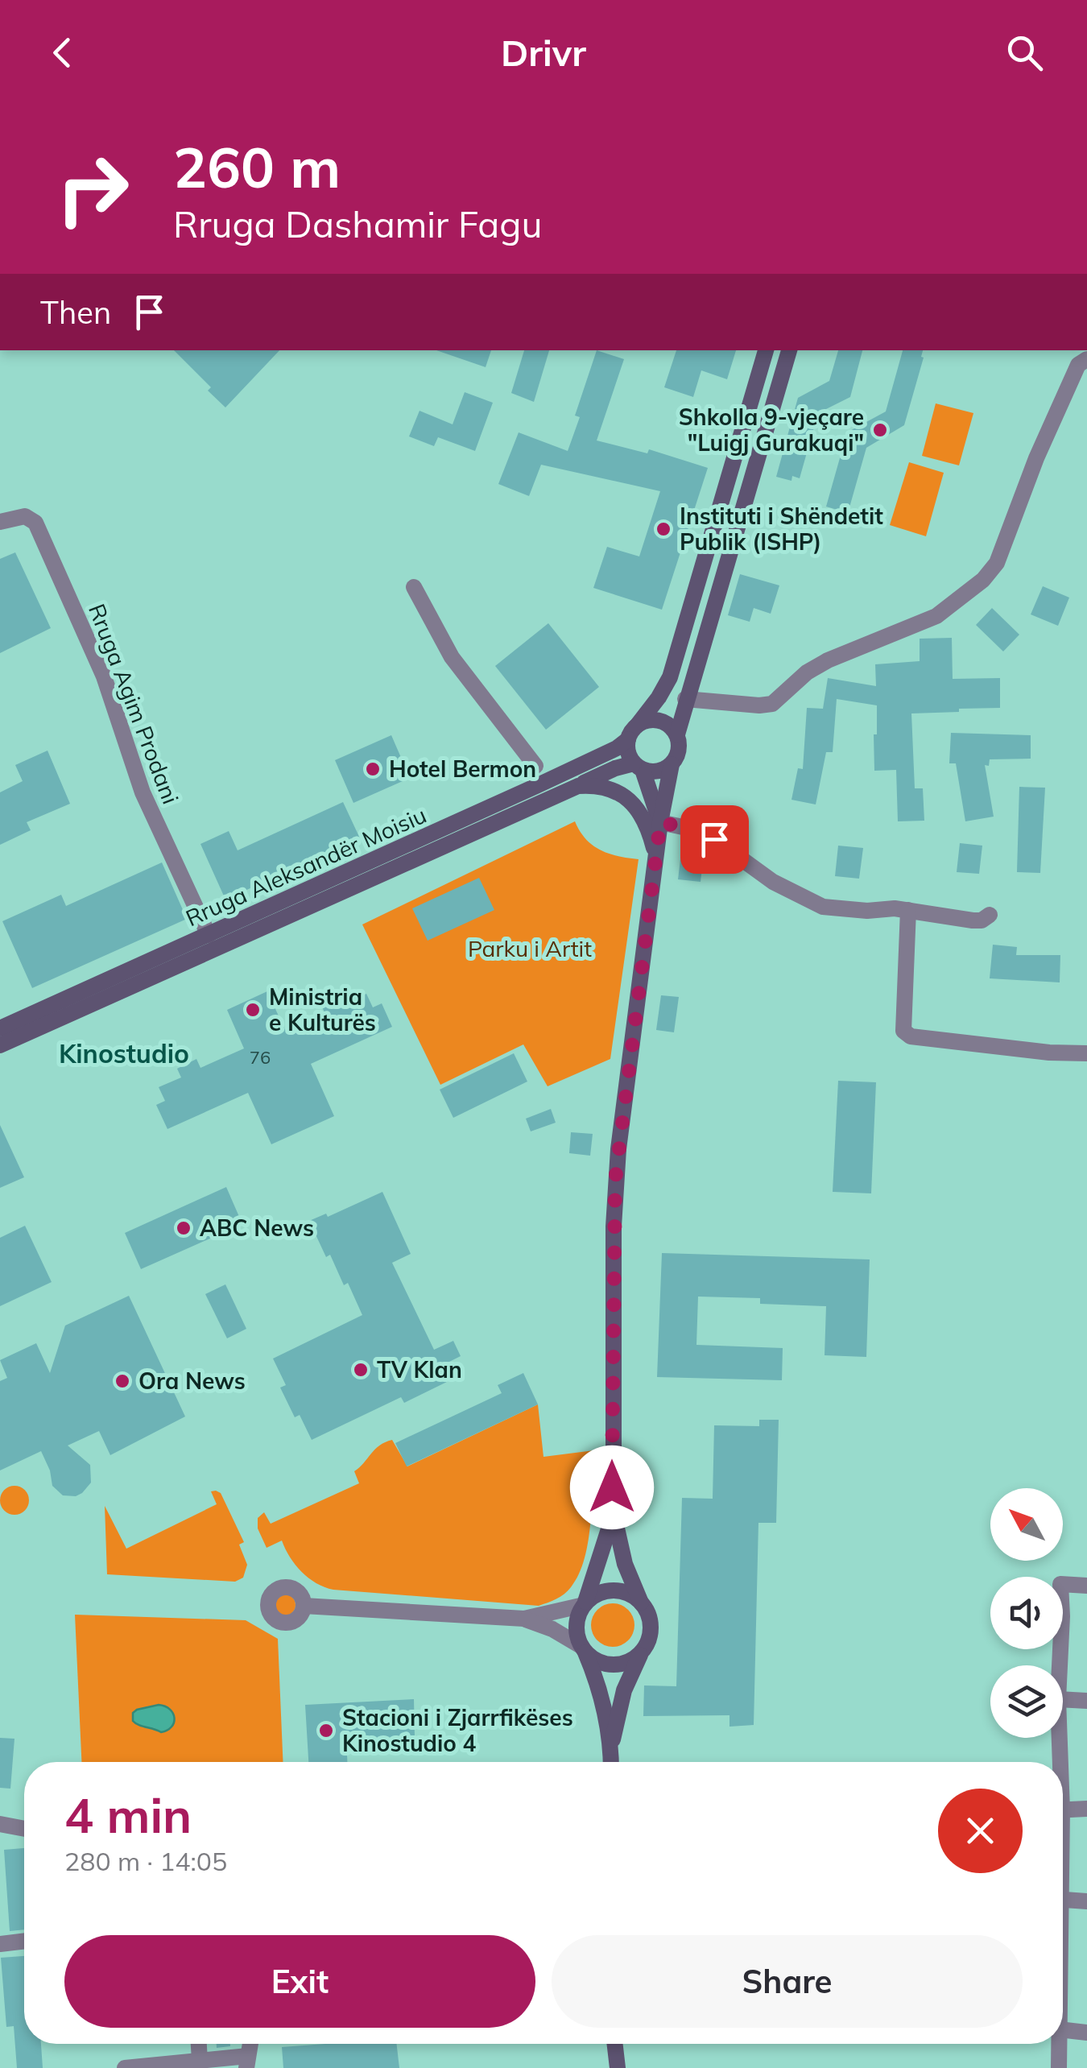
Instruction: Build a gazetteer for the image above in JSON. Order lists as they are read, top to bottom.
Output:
{
  "streets": {
    "main road": ["Rruga Aleksandër Moisiu"],
    "street": ["Rruga Agim Prodani"]
  },
  "crossings": [
    ["Rruga Agim Prodani", "Rruga Aleksandër Moisiu"]
  ],
  "districts": ["Kinostudio"],
  "parks": ["Parku i Artit"],
  "places": [
    "Shkolla 9-vjeçare \"Luigj Gurakuqi\"",
    "Instituti i Shëndetit Publik (ISHP)",
    "Hotel Bermon",
    "Ministria e Kulturës",
    "ABC News",
    "TV Klan",
    "Ora News",
    "Stacioni i Zjarrfikëses Kinostudio 4"
  ],
  "house_numbers": ["76"],
  "north": "top left",
  "page": {
    "header": "Drivr",
    "turn": ["260 m", "Rruga Dashamir Fagu"],
    "then": "Then",
    "heading": ["4 min", "280 m · 14:05"],
    "buttons": ["Exit", "Share"]
  }
}
